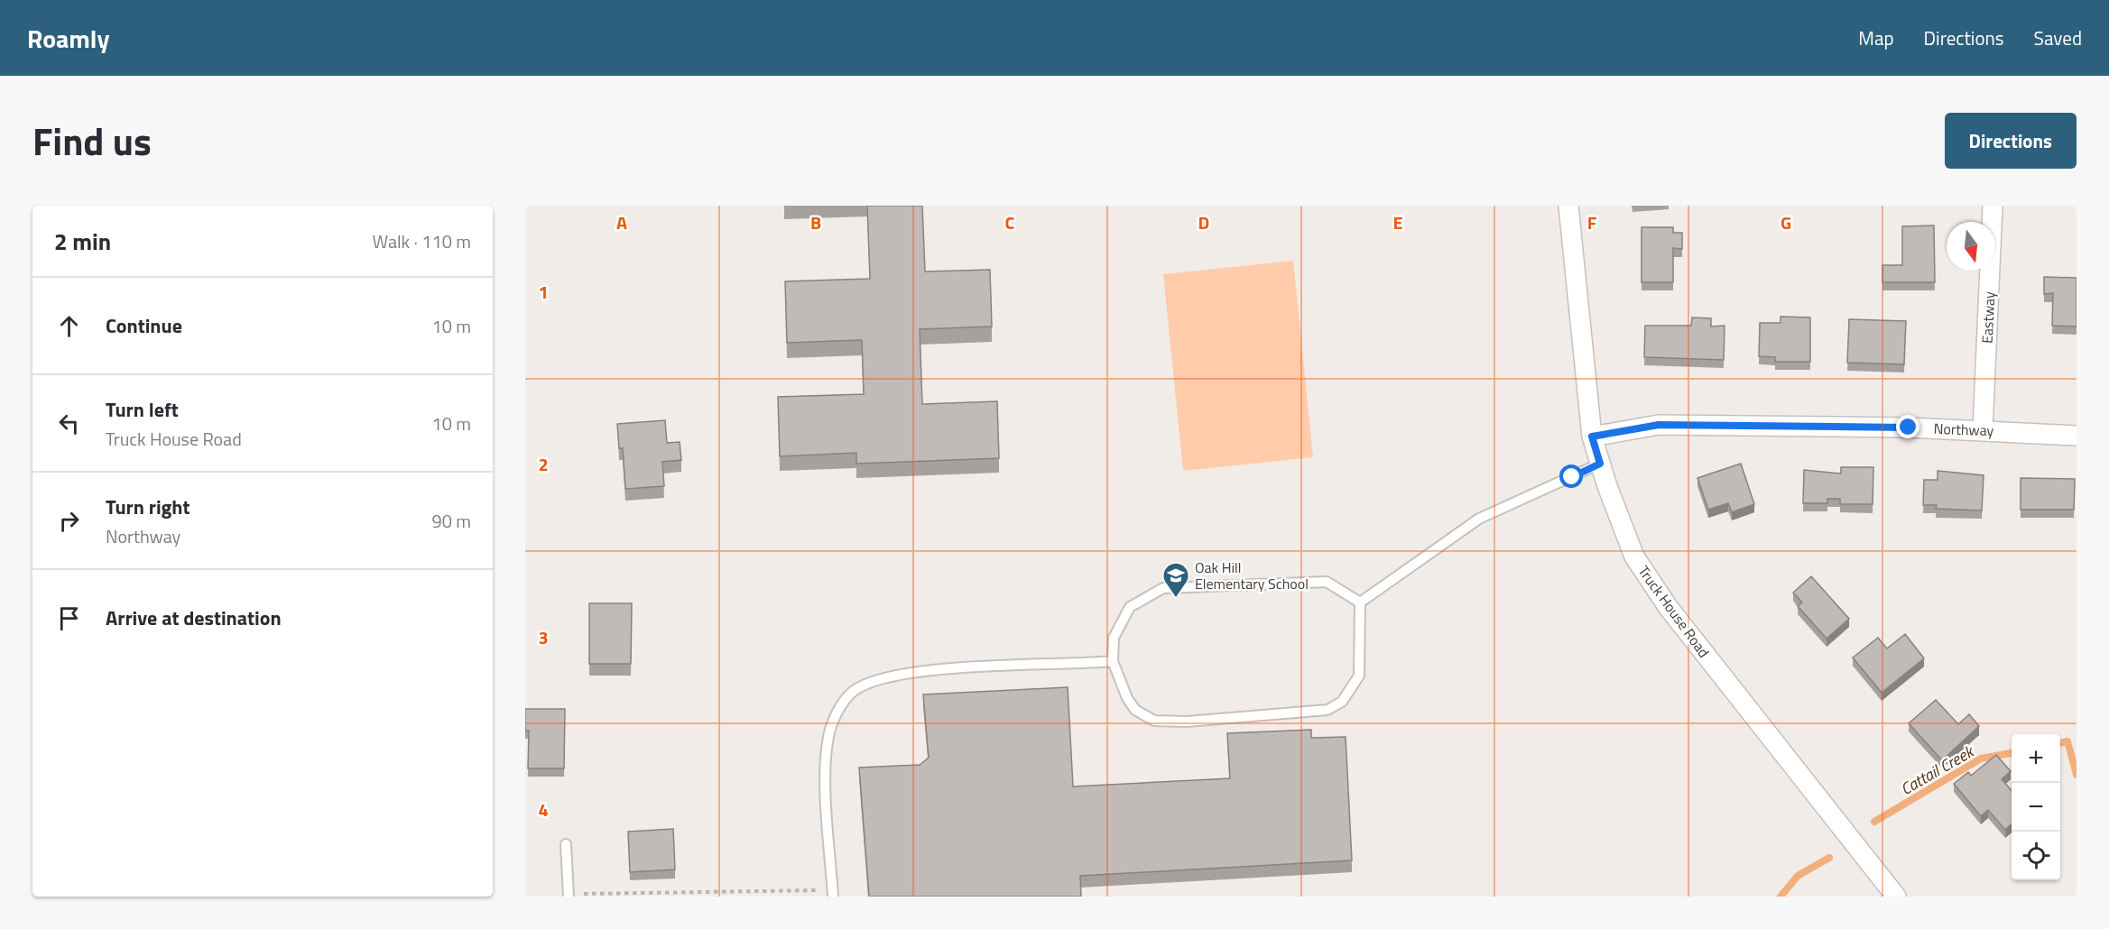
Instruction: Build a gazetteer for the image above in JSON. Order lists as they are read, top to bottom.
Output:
{
  "streets": {
    "street": ["Eastway", "Northway", "Truck House Road"]
  },
  "crossings": [
    ["Eastway", "Northway"],
    ["Northway", "Truck House Road"]
  ],
  "water": ["Cattail Creek"],
  "places": {
    "school or university": ["Oak Hill Elementary School"]
  },
  "north": "bottom",
  "page": {
    "header": "Roamly",
    "nav": ["Map", "Directions", "Saved"],
    "title": "Find us",
    "buttons": "Directions",
    "heading": ["2 min", "Walk · 110 m"],
    "list": [
      ["Continue", "10 m"],
      ["Turn left", "Truck House Road", "10 m"],
      ["Turn right", "Northway", "90 m"],
      "Arrive at destination"
    ],
    "map_buttons": ["+", "−"]
  },
  "grid": {
    "columns": [
      "A",
      "B",
      "C",
      "D",
      "E",
      "F",
      "G"
    ],
    "rows": [
      "1",
      "2",
      "3",
      "4"
    ]
  }
}
